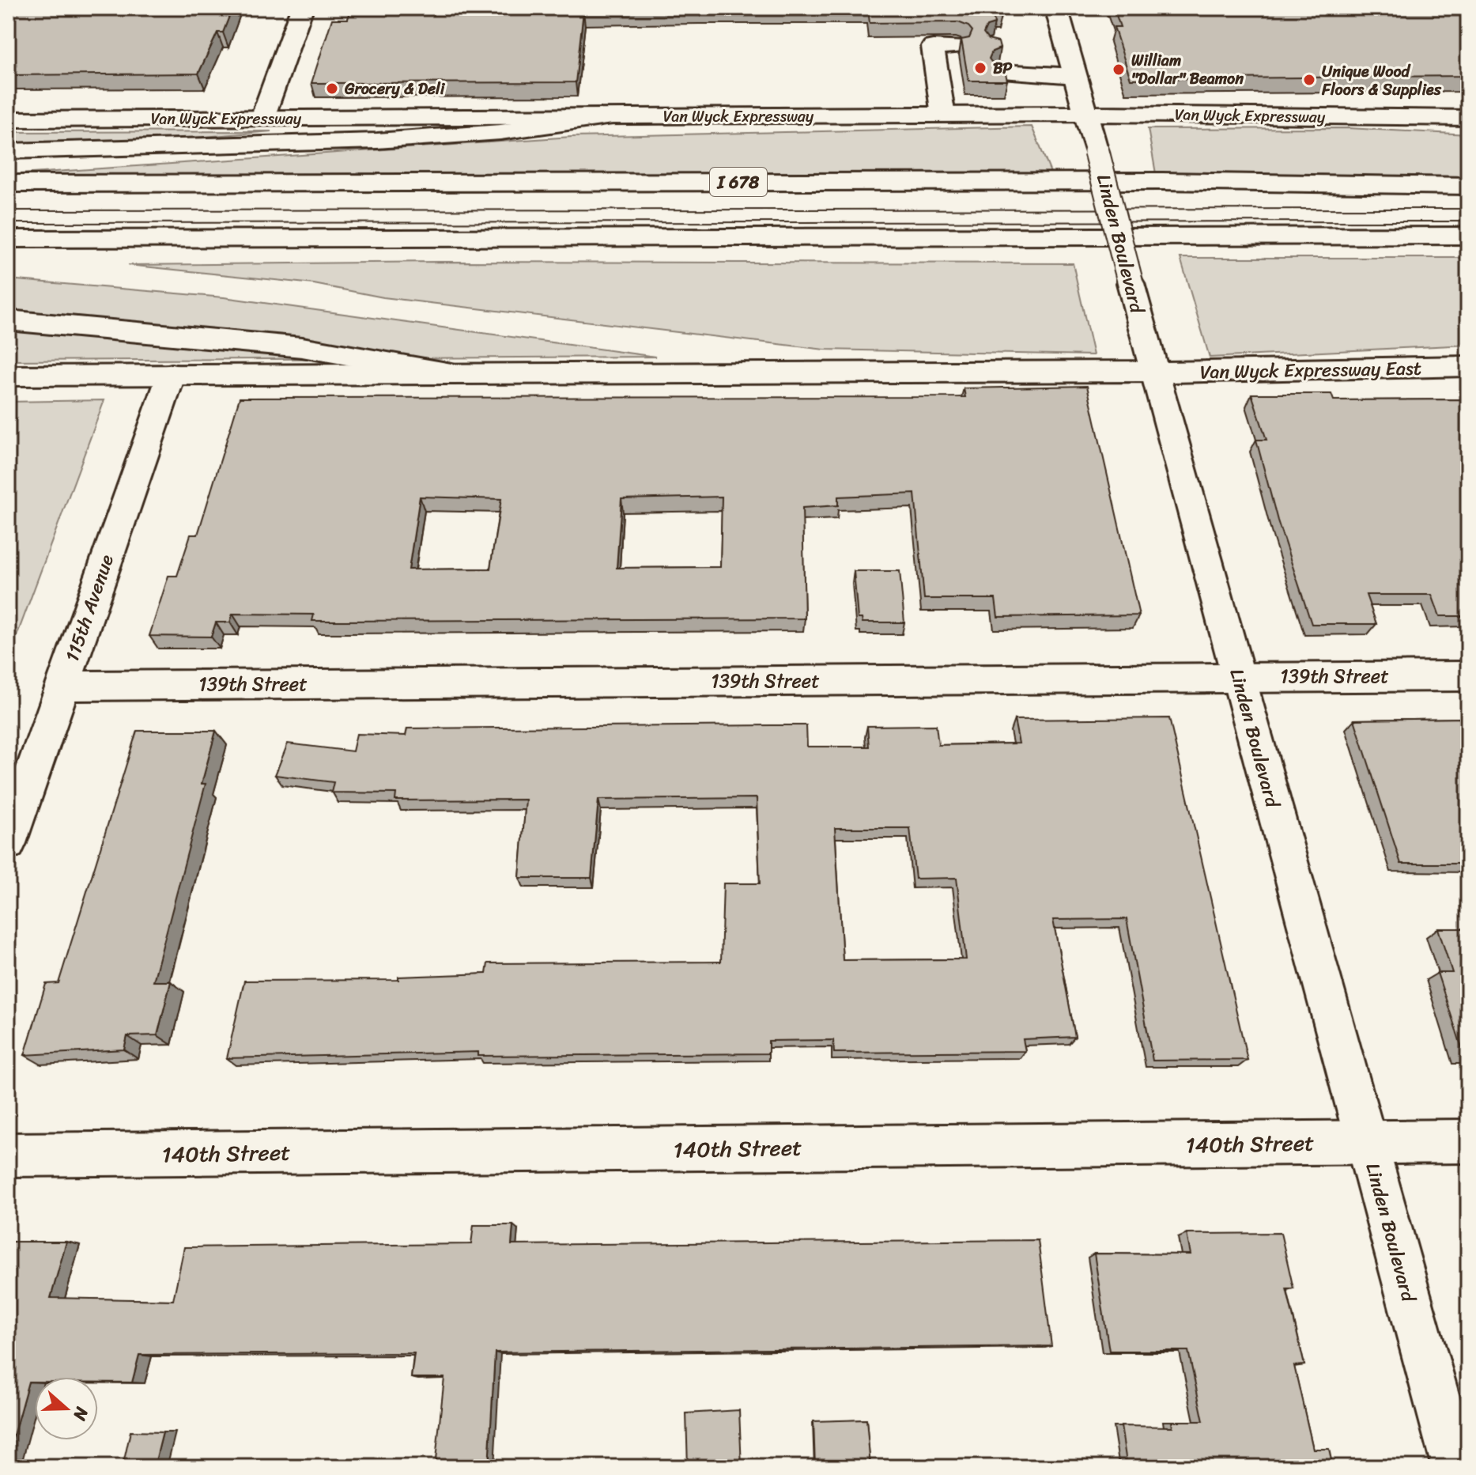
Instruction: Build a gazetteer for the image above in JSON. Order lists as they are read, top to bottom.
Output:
{
  "streets": {
    "main road": [
      "Van Wyck Expressway",
      "I 678",
      "Linden Boulevard",
      "Van Wyck Expressway East",
      "115th Avenue",
      "139th Street",
      "140th Street"
    ]
  },
  "crossings": [
    ["Van Wyck Expressway", "Linden Boulevard"],
    ["Linden Boulevard", "Van Wyck Expressway East"],
    ["Linden Boulevard", "139th Street"],
    ["Linden Boulevard", "140th Street"],
    ["115th Avenue", "139th Street"]
  ],
  "places": [
    "BP",
    "William \"Dollar\" Beamon",
    "Unique Wood Floors & Supplies",
    "Grocery & Deli"
  ],
  "north": "right"
}
